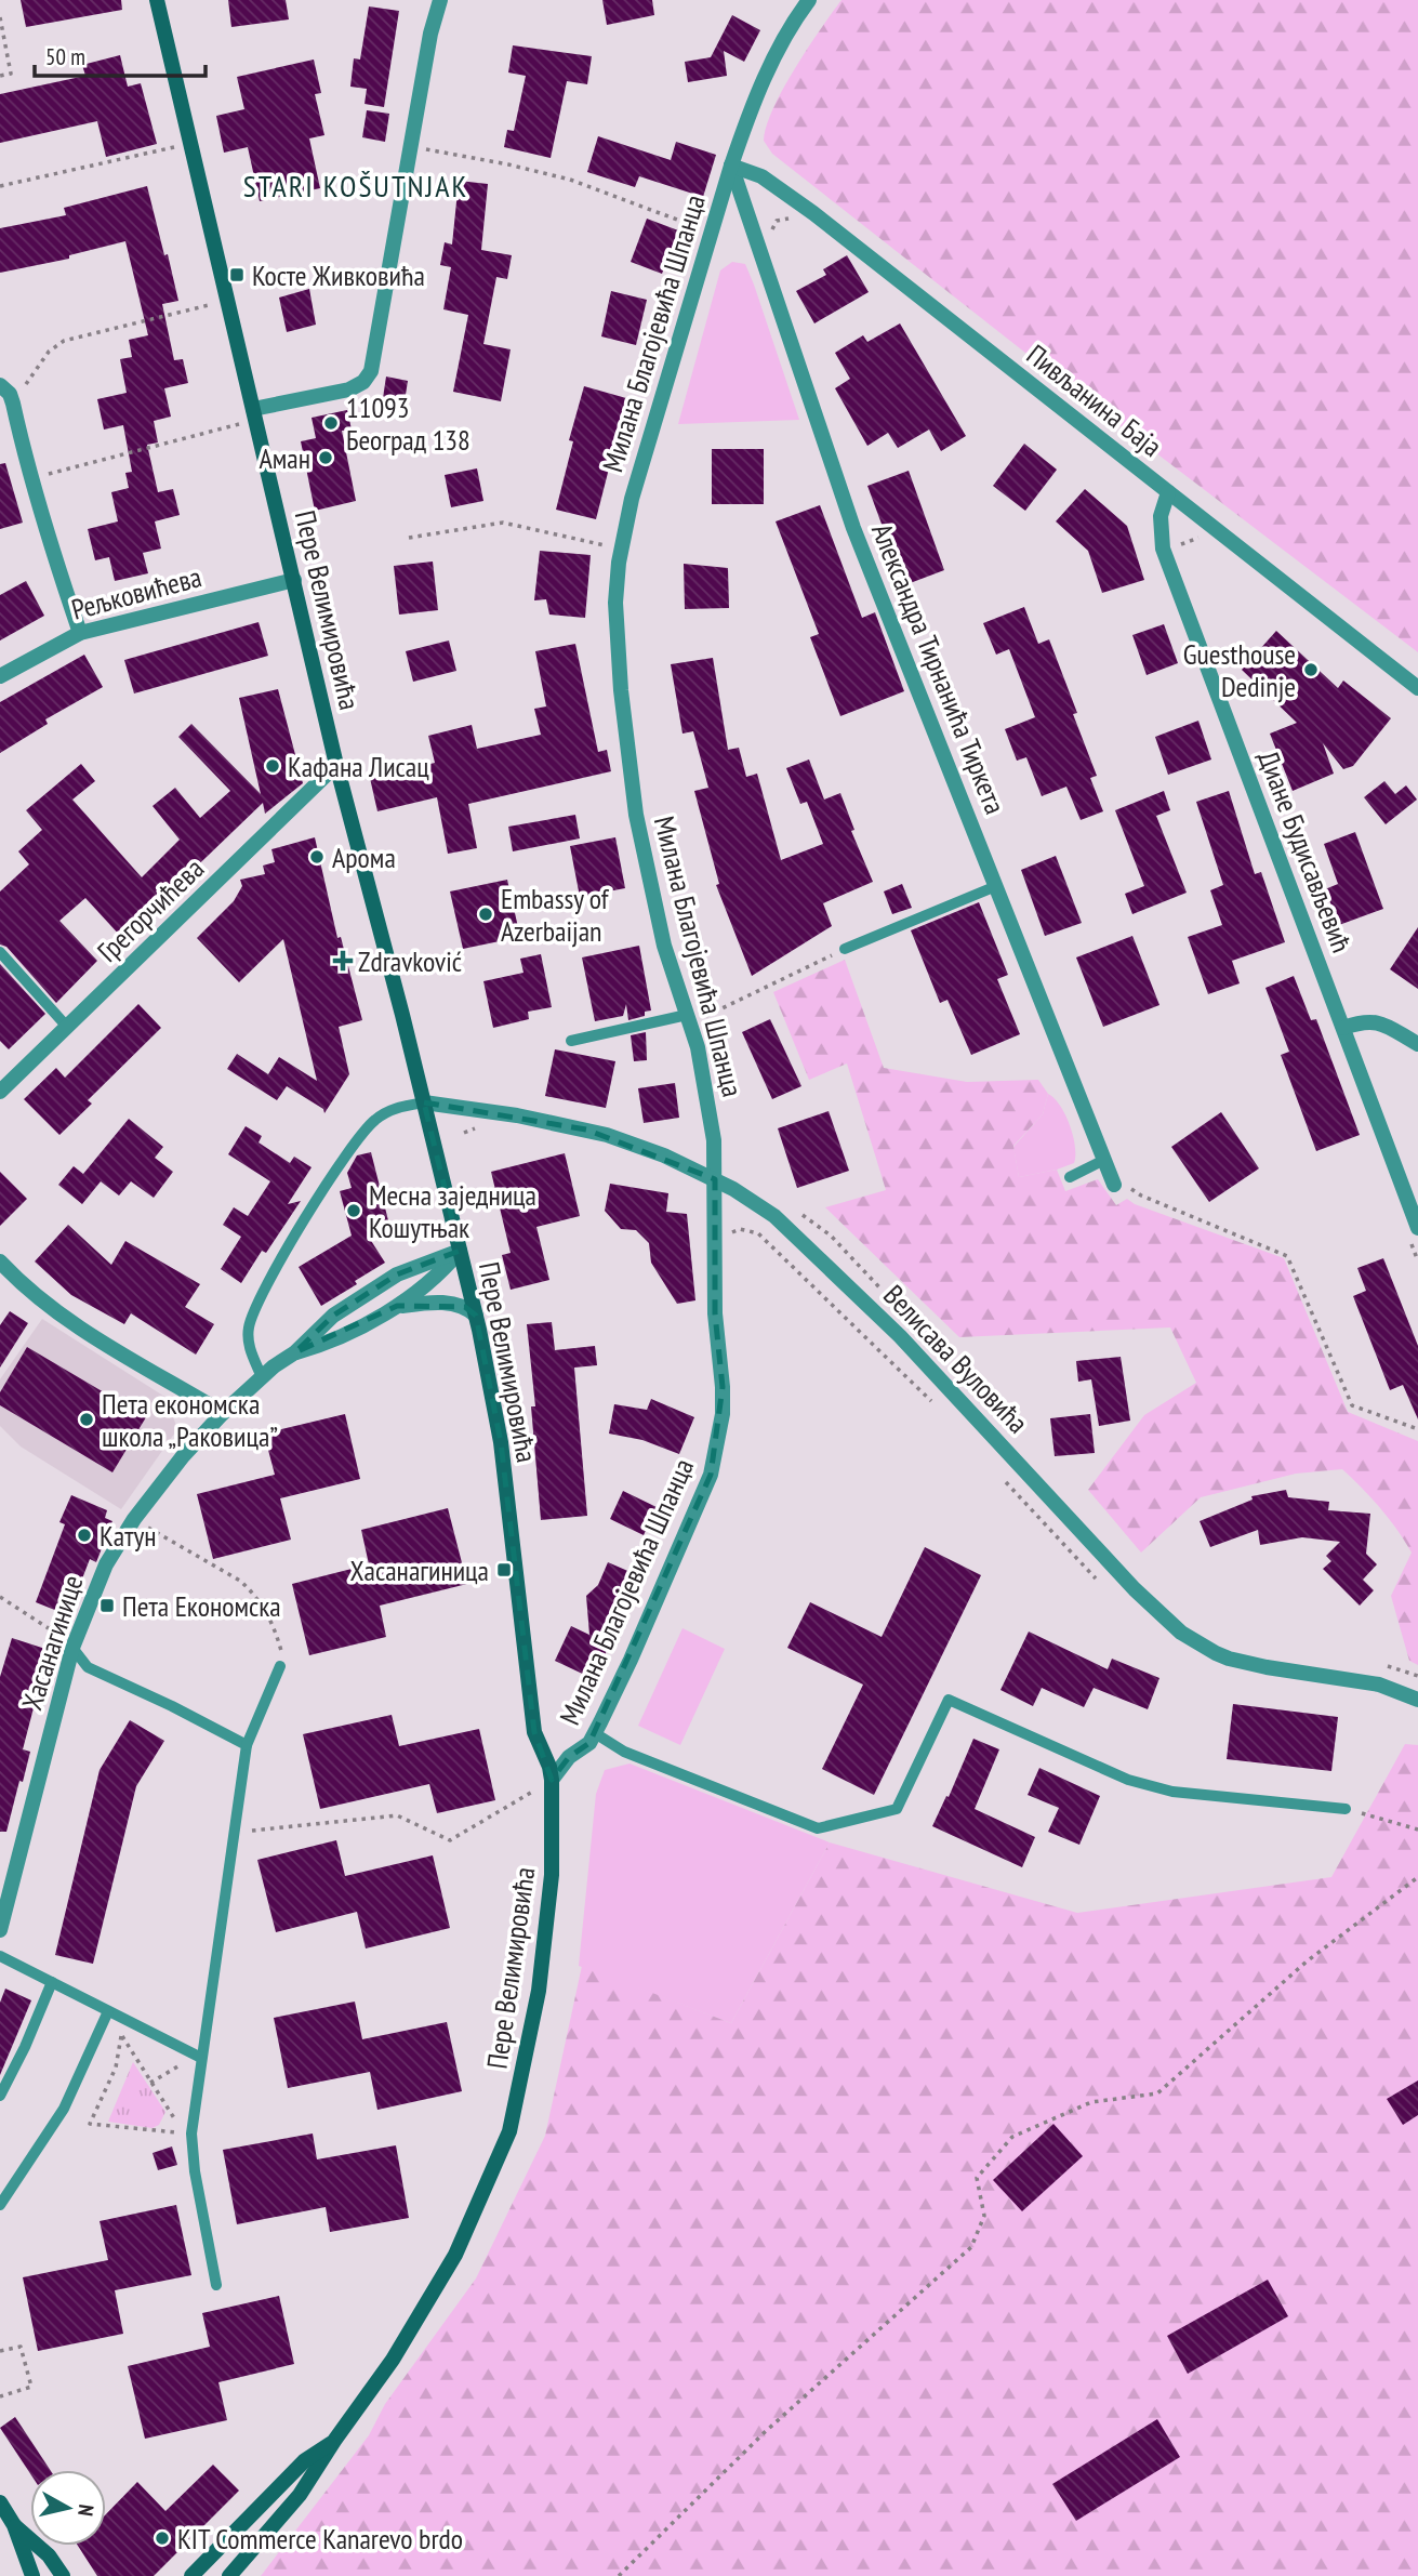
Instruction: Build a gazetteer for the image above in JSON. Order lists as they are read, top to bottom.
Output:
{
  "streets": {
    "main road": ["Пере Велимировића"],
    "street": [
      "Милана Благојевића Шпанца",
      "Пивљанина Баја",
      "Рељковићева",
      "Александра Тирнанића Тиркета",
      "Диане Будисављевић",
      "Грегорчићева",
      "Велисава Вуловића",
      "Хасанагинице"
    ]
  },
  "crossings": [
    ["Милана Благојевића Шпанца", "Пивљанина Баја"],
    ["Милана Благојевића Шпанца", "Пере Велимировића"],
    ["Милана Благојевића Шпанца", "Александра Тирнанића Тиркета"],
    ["Милана Благојевића Шпанца", "Велисава Вуловића"],
    ["Пивљанина Баја", "Александра Тирнанића Тиркета"],
    ["Пивљанина Баја", "Диане Будисављевић"],
    ["Рељковићева", "Пере Велимировића"],
    ["Пере Велимировића", "Грегорчићева"],
    ["Пере Велимировића", "Велисава Вуловића"],
    ["Пере Велимировића", "Хасанагинице"]
  ],
  "districts": ["STARI KOŠUTNJAK"],
  "places": {
    "transit": ["Косте Живковића", "Хасанагиница", "Пета Економска"],
    "other": [
      "11093 Београд 138",
      "Аман",
      "Guesthouse Dedinje",
      "Кафана Лисац",
      "Арома",
      "Embassy of Azerbaijan",
      "Месна заједница Кошутњак",
      "Пета економска школа „Раковица”",
      "Катун",
      "KIT Commerce Kanarevo brdo"
    ],
    "health": ["Zdravković"]
  },
  "scale_bar": "50 m",
  "north": "right"
}
